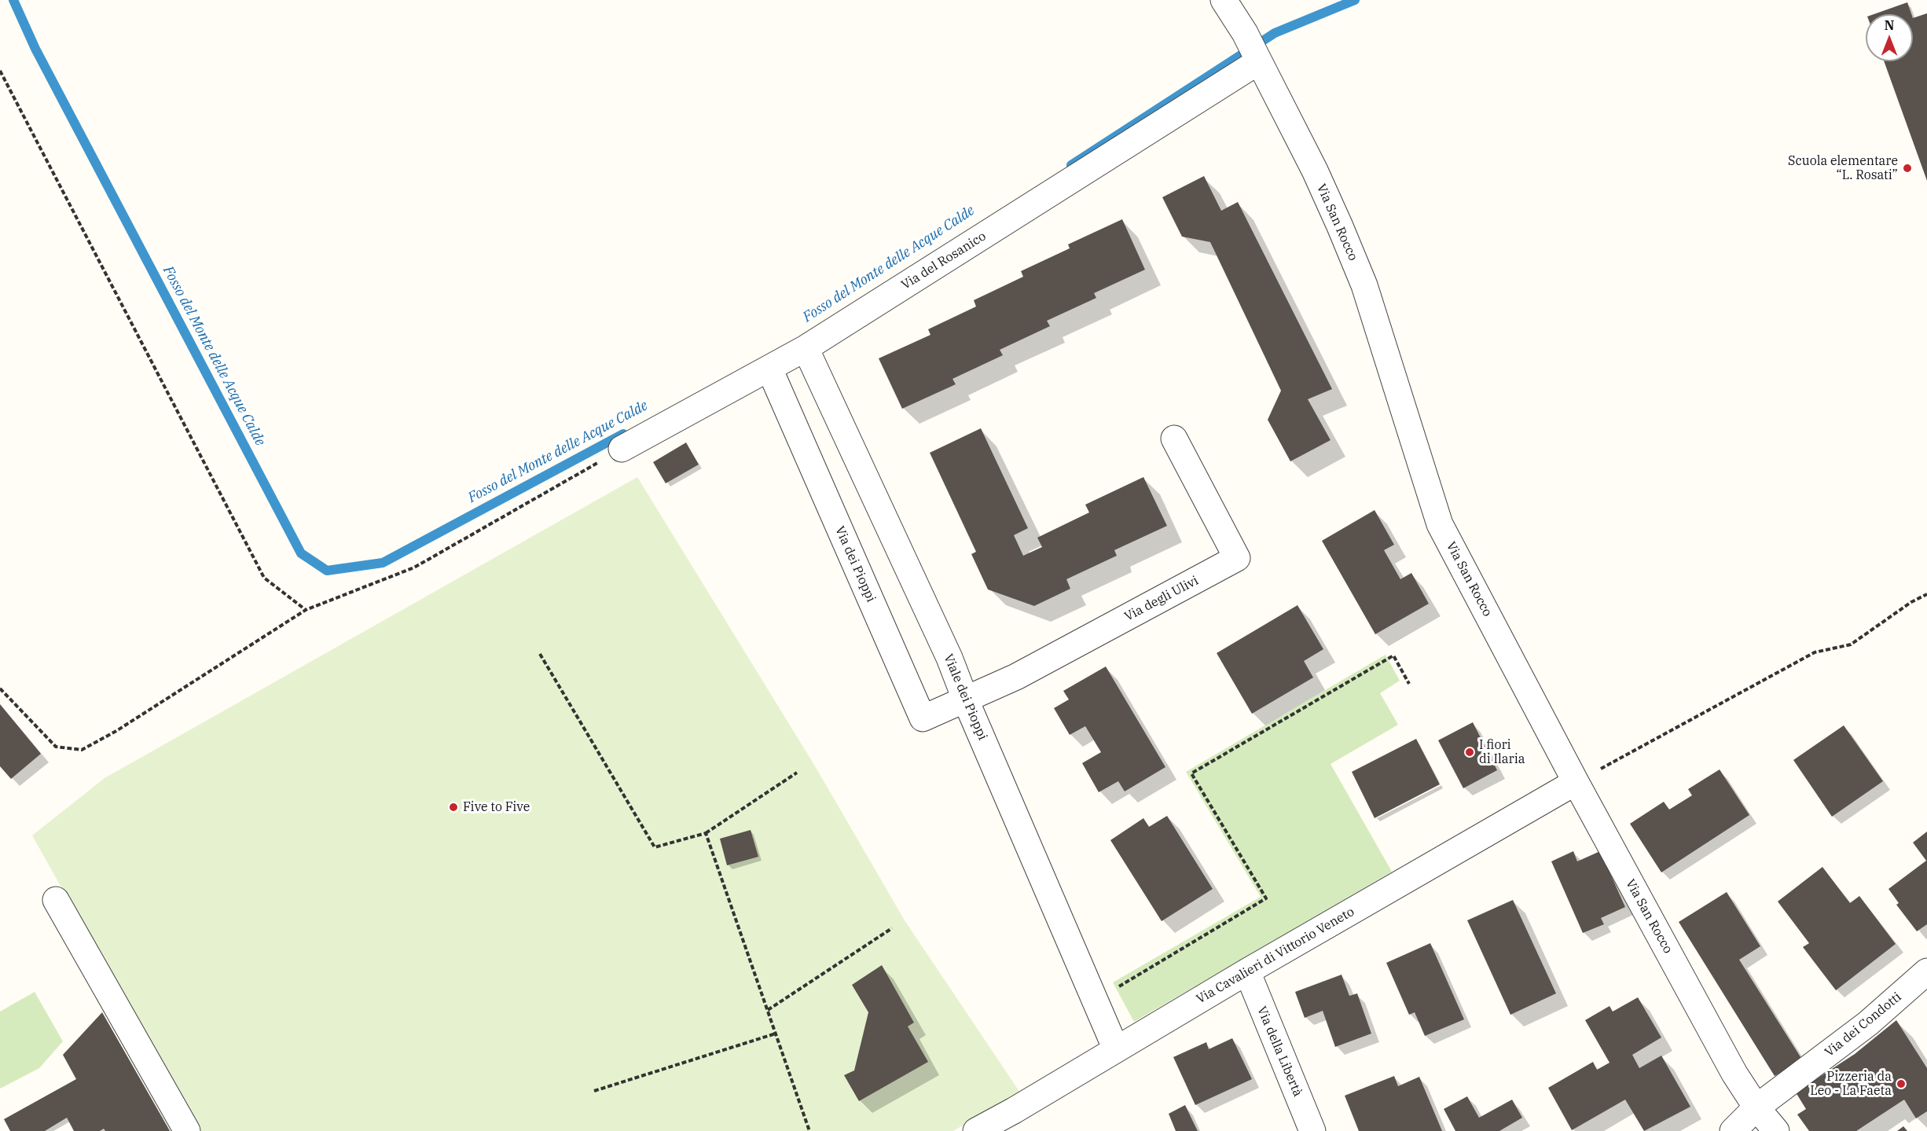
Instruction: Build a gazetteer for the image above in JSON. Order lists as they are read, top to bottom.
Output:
{
  "streets": {
    "street": [
      "Via San Rocco",
      "Via del Rosanico",
      "Via dei Pioppi",
      "Via degli Ulivi",
      "Viale dei Pioppi",
      "Via Cavalieri di Vittorio Veneto",
      "Via dei Condotti",
      "Via della Libertà"
    ]
  },
  "crossings": [
    ["Via San Rocco", "Via del Rosanico"],
    ["Via San Rocco", "Via Cavalieri di Vittorio Veneto"],
    ["Via San Rocco", "Via dei Condotti"],
    ["Via del Rosanico", "Via dei Pioppi"],
    ["Via del Rosanico", "Viale dei Pioppi"],
    ["Via dei Pioppi", "Via degli Ulivi"],
    ["Via dei Pioppi", "Viale dei Pioppi"],
    ["Via degli Ulivi", "Viale dei Pioppi"],
    ["Viale dei Pioppi", "Via Cavalieri di Vittorio Veneto"],
    ["Via Cavalieri di Vittorio Veneto", "Via della Libertà"]
  ],
  "water": ["Fosso del Monte delle Acque Calde"],
  "places": [
    "Scuola elementare “L. Rosati”",
    "I fiori di Ilaria",
    "Five to Five",
    "Pizzeria da Leo - La Faeta"
  ],
  "north": "top"
}
